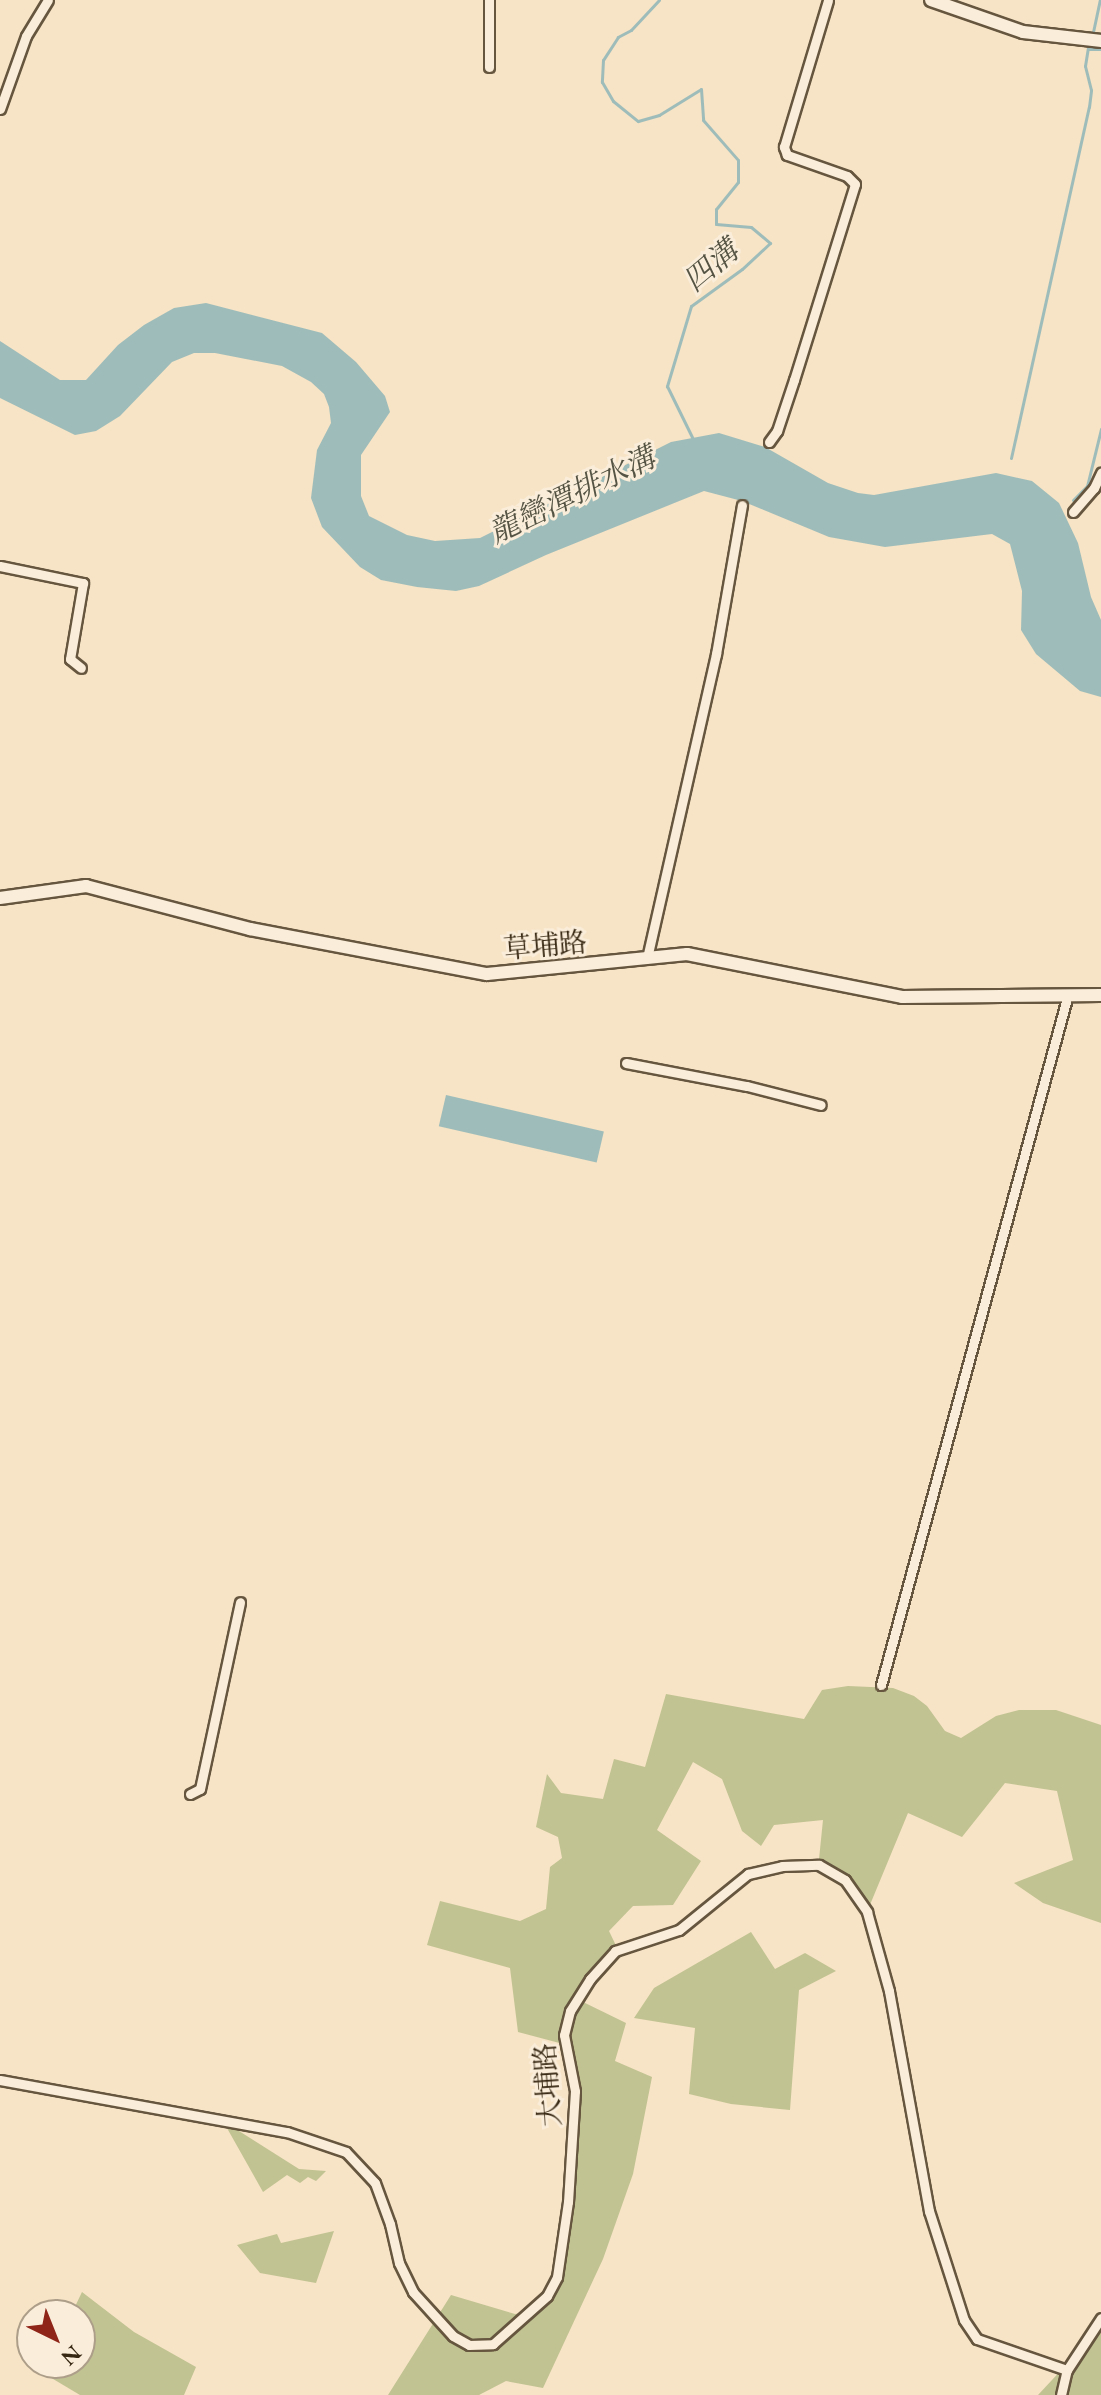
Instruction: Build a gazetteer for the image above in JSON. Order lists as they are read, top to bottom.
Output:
{
  "streets": {
    "street": ["草埔路", "大埔路"]
  },
  "water": ["四溝", "龍巒潭排水溝"],
  "north": "bottom right"
}
